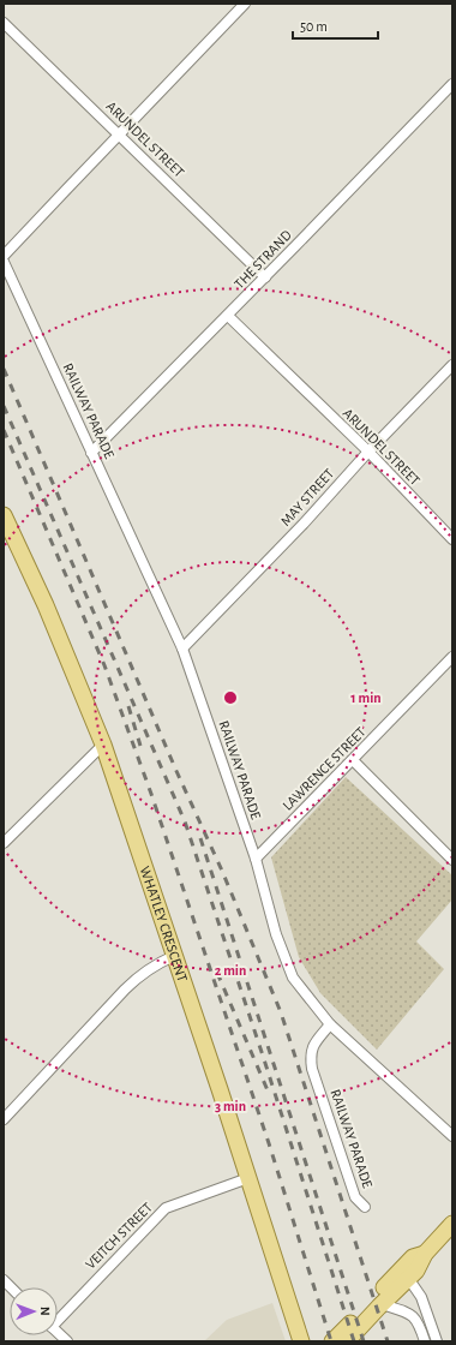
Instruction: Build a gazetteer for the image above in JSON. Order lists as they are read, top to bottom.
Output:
{
  "streets": {
    "main road": ["WHATLEY CRESCENT"],
    "street": [
      "ARUNDEL STREET",
      "THE STRAND",
      "RAILWAY PARADE",
      "MAY STREET",
      "LAWRENCE STREET",
      "VEITCH STREET"
    ]
  },
  "crossings": [
    ["ARUNDEL STREET", "THE STRAND"],
    ["ARUNDEL STREET", "MAY STREET"],
    ["THE STRAND", "RAILWAY PARADE"],
    ["RAILWAY PARADE", "MAY STREET"],
    ["RAILWAY PARADE", "LAWRENCE STREET"],
    ["WHATLEY CRESCENT", "VEITCH STREET"]
  ],
  "scale_bar": "50 m",
  "north": "right",
  "rings": ["1 min", "2 min", "3 min"]
}
